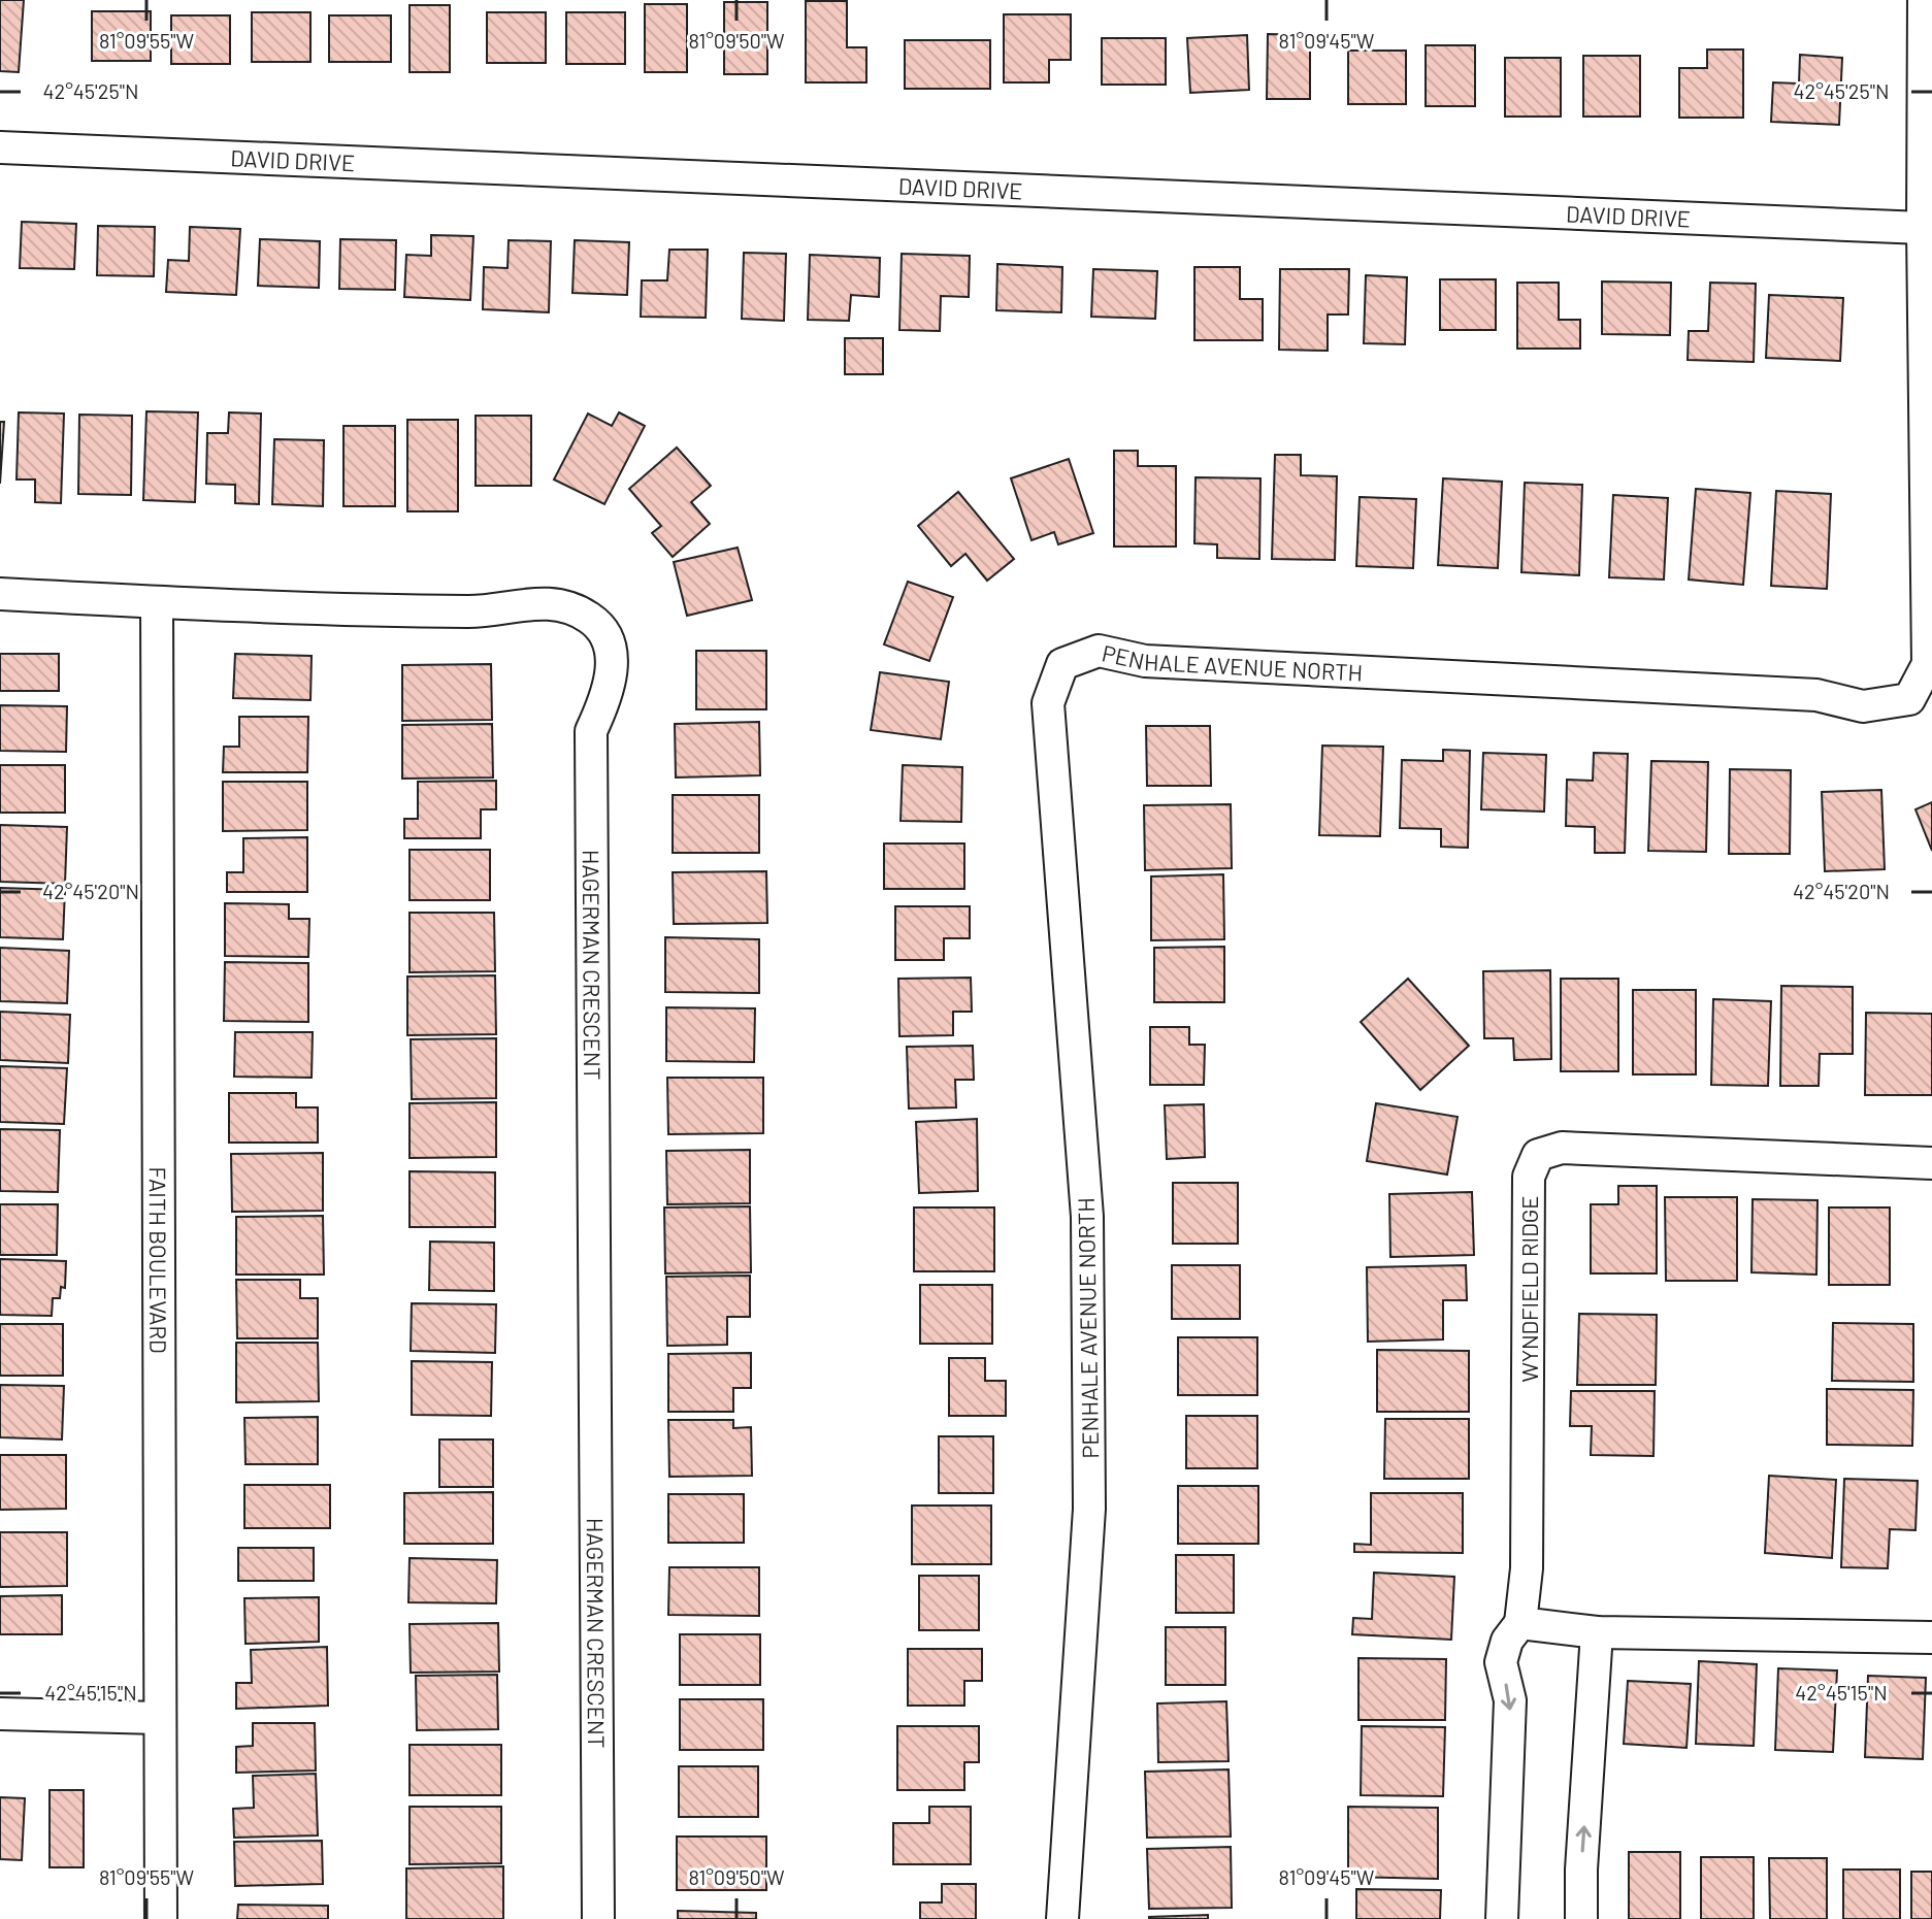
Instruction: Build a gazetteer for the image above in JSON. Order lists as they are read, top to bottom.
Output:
{
  "streets": {
    "street": [
      "DAVID DRIVE",
      "PENHALE AVENUE NORTH",
      "HAGERMAN CRESCENT",
      "FAITH BOULEVARD",
      "WYNDFIELD RIDGE"
    ]
  },
  "crossings": [
    ["DAVID DRIVE", "PENHALE AVENUE NORTH"],
    ["HAGERMAN CRESCENT", "FAITH BOULEVARD"]
  ],
  "coordinates": [
    "81°09'55\"W",
    "81°09'50\"W",
    "81°09'45\"W",
    "42°45'25\"N",
    "42°45'20\"N",
    "42°45'15\"N"
  ]
}
